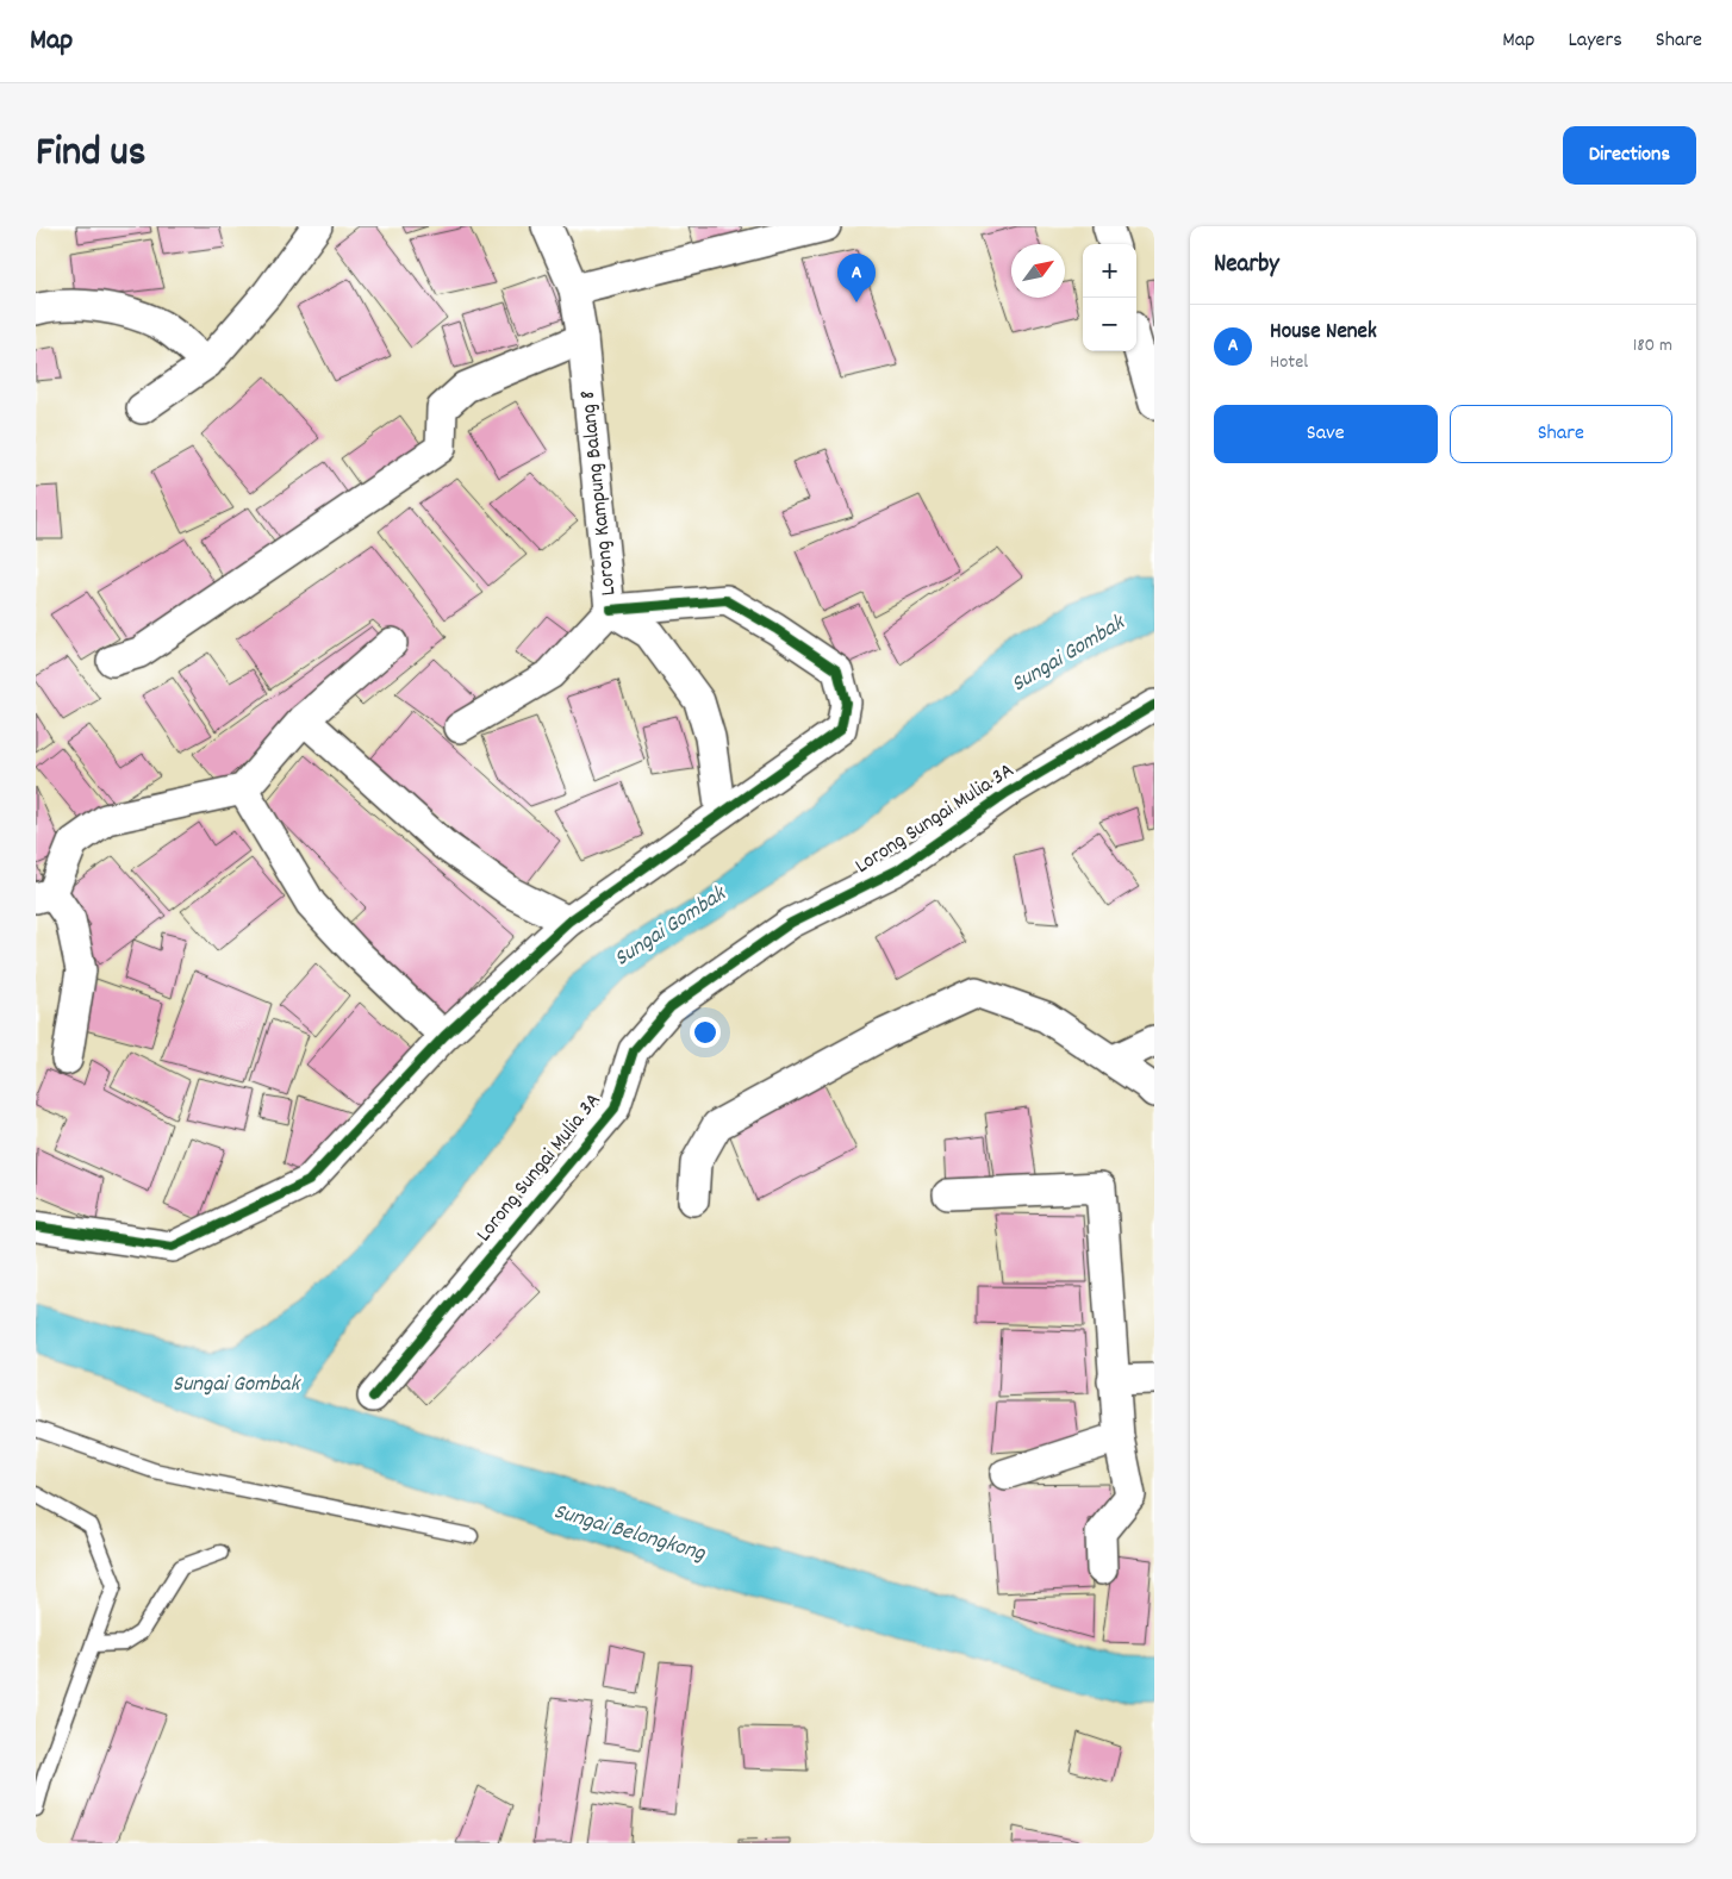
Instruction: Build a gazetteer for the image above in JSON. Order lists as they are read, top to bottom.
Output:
{
  "streets": {
    "street": ["Lorong Kampung Balang 8", "Lorong Sungai Mulia 3A"]
  },
  "water": ["Sungai Gombak", "Sungai Belongkong"],
  "north": "top right",
  "page": {
    "header": "Map",
    "nav": ["Map", "Layers", "Share"],
    "title": "Find us",
    "buttons": [
      "Directions",
      ["Save", "Share"]
    ],
    "heading": "Nearby",
    "map_buttons": ["+", "−"],
    "pins": "A",
    "list": [
      {
        "mark": "A",
        "name": "House Nenek",
        "note": "Hotel",
        "value": "180 m"
      }
    ]
  }
}
